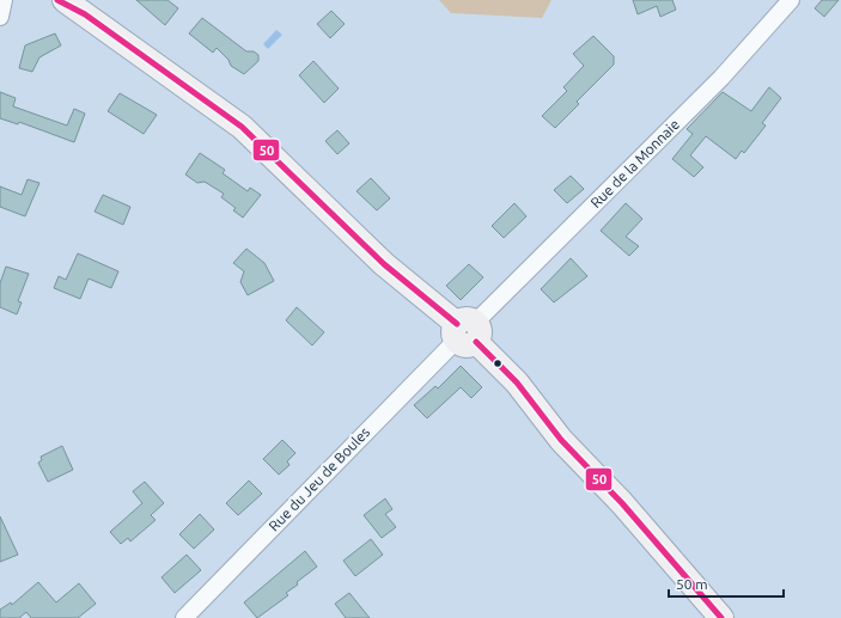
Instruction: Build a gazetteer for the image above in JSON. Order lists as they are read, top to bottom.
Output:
{
  "streets": {
    "street": ["Rue de la Monnaie", "Rue du Jeu de Boules"]
  },
  "crossings": [
    ["Rue de la Monnaie", "Rue du Jeu de Boules"]
  ],
  "lines": ["transit line 50"],
  "scale_bar": "50 m"
}
